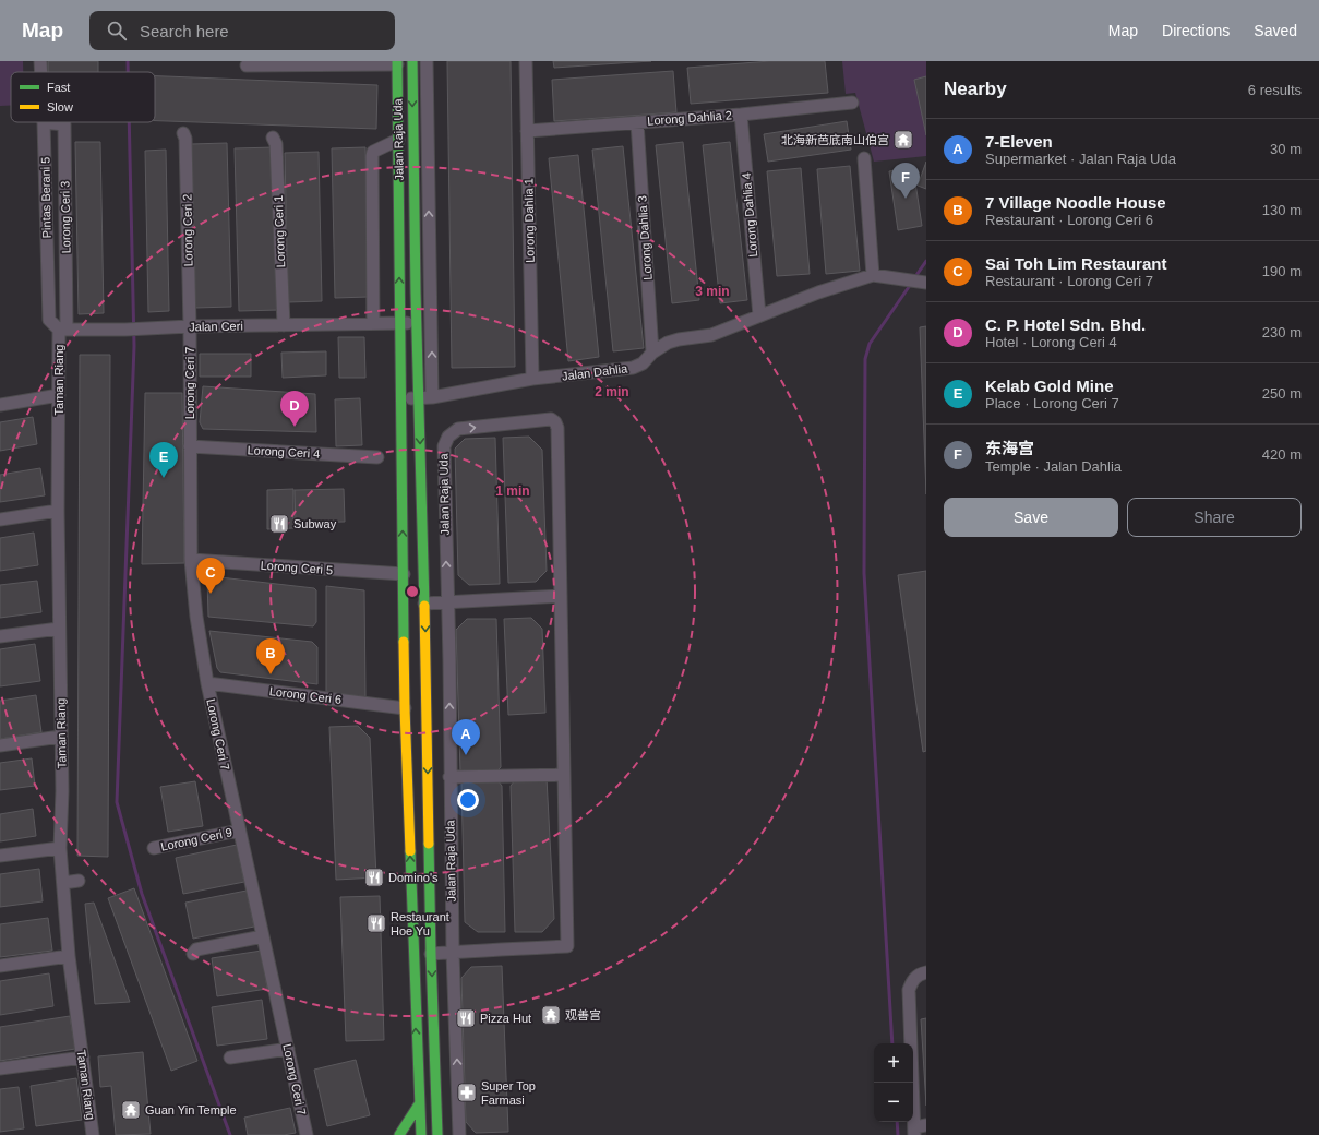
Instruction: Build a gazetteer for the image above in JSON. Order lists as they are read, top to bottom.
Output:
{
  "streets": {
    "main road": ["Jalan Raja Uda"],
    "street": [
      "Lorong Dahlia 2",
      "Pintas Berani 5",
      "Lorong Dahlia 4",
      "Lorong Ceri 3",
      "Lorong Dahlia 1",
      "Lorong Ceri 2",
      "Lorong Ceri 1",
      "Lorong Dahlia 3",
      "Jalan Ceri",
      "Jalan Dahlia",
      "Taman Riang",
      "Lorong Ceri 7",
      "Lorong Ceri 4",
      "Lorong Ceri 5",
      "Lorong Ceri 6",
      "Lorong Ceri 9"
    ]
  },
  "crossings": [
    ["Lorong Dahlia 2", "Lorong Dahlia 4"],
    ["Lorong Dahlia 2", "Lorong Dahlia 1"],
    ["Lorong Dahlia 2", "Lorong Dahlia 3"],
    ["Jalan Raja Uda", "Jalan Ceri"],
    ["Jalan Raja Uda", "Jalan Dahlia"],
    ["Jalan Raja Uda", "Lorong Ceri 5"],
    ["Jalan Raja Uda", "Lorong Ceri 6"],
    ["Pintas Berani 5", "Lorong Ceri 3"],
    ["Pintas Berani 5", "Jalan Ceri"],
    ["Pintas Berani 5", "Taman Riang"],
    ["Lorong Dahlia 4", "Jalan Dahlia"],
    ["Lorong Ceri 3", "Jalan Ceri"],
    ["Lorong Ceri 3", "Taman Riang"],
    ["Lorong Dahlia 1", "Jalan Dahlia"],
    ["Lorong Ceri 2", "Jalan Ceri"],
    ["Lorong Ceri 2", "Lorong Ceri 7"],
    ["Lorong Ceri 1", "Jalan Ceri"],
    ["Lorong Dahlia 3", "Jalan Dahlia"],
    ["Jalan Ceri", "Taman Riang"],
    ["Jalan Ceri", "Lorong Ceri 7"],
    ["Lorong Ceri 7", "Lorong Ceri 4"],
    ["Lorong Ceri 7", "Lorong Ceri 5"],
    ["Lorong Ceri 7", "Lorong Ceri 6"],
    ["Lorong Ceri 7", "Lorong Ceri 9"]
  ],
  "places": {
    "temple": ["北海新芭底南山伯宫", "观善宫", "Guan Yin Temple"],
    "restaurant": [
      "Subway",
      "Domino's",
      "Restaurant Hoe Yu",
      "Pizza Hut"
    ],
    "pharmacy": ["Super Top Farmasi"]
  },
  "legend": ["Fast", "Slow"],
  "page": {
    "header": "Map",
    "search": "Search here",
    "nav": ["Map", "Directions", "Saved"],
    "heading": ["Nearby", "6 results"],
    "list": [
      {
        "mark": "A",
        "name": "7-Eleven",
        "note": "Supermarket · Jalan Raja Uda",
        "value": "30 m"
      },
      {
        "mark": "B",
        "name": "7 Village Noodle House",
        "note": "Restaurant · Lorong Ceri 6",
        "value": "130 m"
      },
      {
        "mark": "C",
        "name": "Sai Toh Lim Restaurant",
        "note": "Restaurant · Lorong Ceri 7",
        "value": "190 m"
      },
      {
        "mark": "D",
        "name": "C. P. Hotel Sdn. Bhd.",
        "note": "Hotel · Lorong Ceri 4",
        "value": "230 m"
      },
      {
        "mark": "E",
        "name": "Kelab Gold Mine",
        "note": "Place · Lorong Ceri 7",
        "value": "250 m"
      },
      {
        "mark": "F",
        "name": "东海宫",
        "note": "Temple · Jalan Dahlia",
        "value": "420 m"
      }
    ],
    "pins": [
      "F",
      "D",
      "E",
      "C",
      "B",
      "A"
    ],
    "buttons": ["Save", "Share"],
    "map_buttons": ["+", "−"]
  },
  "rings": ["3 min", "2 min", "1 min"]
}
